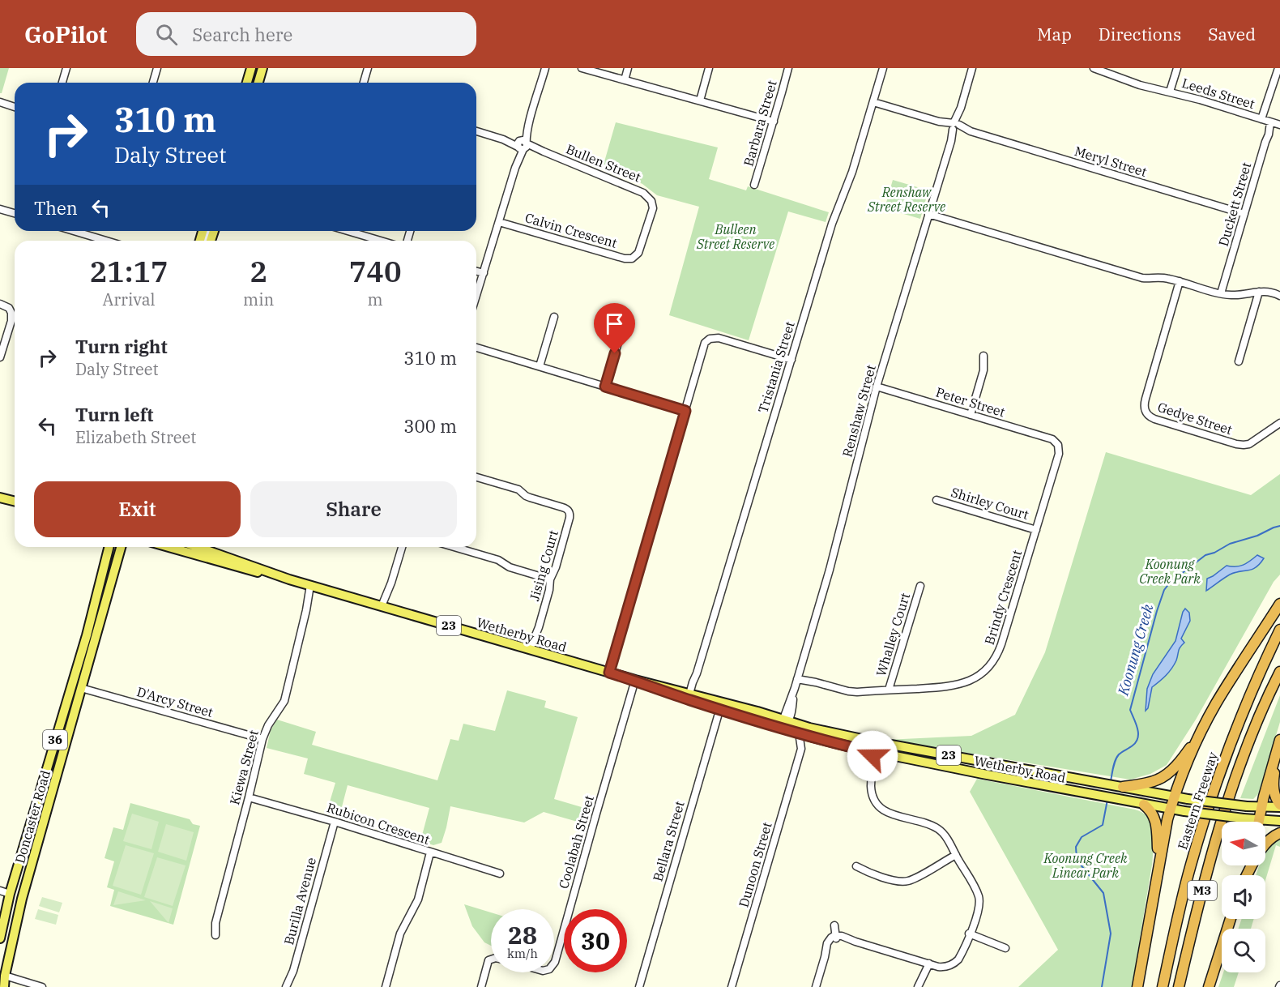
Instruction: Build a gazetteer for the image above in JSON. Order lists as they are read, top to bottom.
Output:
{
  "streets": {
    "highway": ["Eastern Freeway", "M3"],
    "main road": [
      "23",
      "Wetherby Road",
      "36",
      "Doncaster Road"
    ],
    "street": [
      "Leeds Street",
      "Barbara Street",
      "Meryl Street",
      "Bullen Street",
      "Duckett Street",
      "Calvin Crescent",
      "Tristania Street",
      "Peter Street",
      "Renshaw Street",
      "Gedye Street",
      "Shirley Court",
      "Jising Court",
      "Brindy Crescent",
      "Whalley Court",
      "D'Arcy Street",
      "Kiewa Street",
      "Rubicon Crescent",
      "Bellara Street",
      "Coolabah Street",
      "Dunoon Street",
      "Burilla Avenue"
    ]
  },
  "crossings": [
    ["Leeds Street", "Duckett Street"],
    ["Meryl Street", "Duckett Street"],
    ["Meryl Street", "Renshaw Street"],
    ["Bullen Street", "Calvin Crescent"],
    ["Tristania Street", "Wetherby Road"],
    ["Peter Street", "Renshaw Street"],
    ["Peter Street", "Brindy Crescent"],
    ["Renshaw Street", "Brindy Crescent"],
    ["Renshaw Street", "Wetherby Road"],
    ["Shirley Court", "Brindy Crescent"],
    ["Jising Court", "Wetherby Road"],
    ["Brindy Crescent", "Whalley Court"],
    ["23", "Wetherby Road"],
    ["Wetherby Road", "Kiewa Street"],
    ["Wetherby Road", "Bellara Street"],
    ["Wetherby Road", "Coolabah Street"],
    ["Wetherby Road", "Dunoon Street"],
    ["D'Arcy Street", "Kiewa Street"],
    ["D'Arcy Street", "Doncaster Road"],
    ["Kiewa Street", "Rubicon Crescent"],
    ["Rubicon Crescent", "Burilla Avenue"]
  ],
  "water": ["Koonung Creek"],
  "parks": [
    "Renshaw Street Reserve",
    "Bulleen Street Reserve",
    "Koonung Creek Park",
    "Koonung Creek Linear Park"
  ],
  "north": "left",
  "page": {
    "header": "GoPilot",
    "search": "Search here",
    "nav": ["Map", "Directions", "Saved"],
    "turn": ["310 m", "Daly Street"],
    "then": "Then",
    "eta": [
      "21:17",
      "Arrival",
      "2",
      "min",
      "740",
      "m"
    ],
    "list": [
      {
        "name": "Turn right",
        "note": "Daly Street",
        "value": "310 m"
      },
      {
        "name": "Turn left",
        "note": "Elizabeth Street",
        "value": "300 m"
      }
    ],
    "buttons": ["Exit", "Share"],
    "speed": "28 km/h",
    "limit": "30"
  }
}
